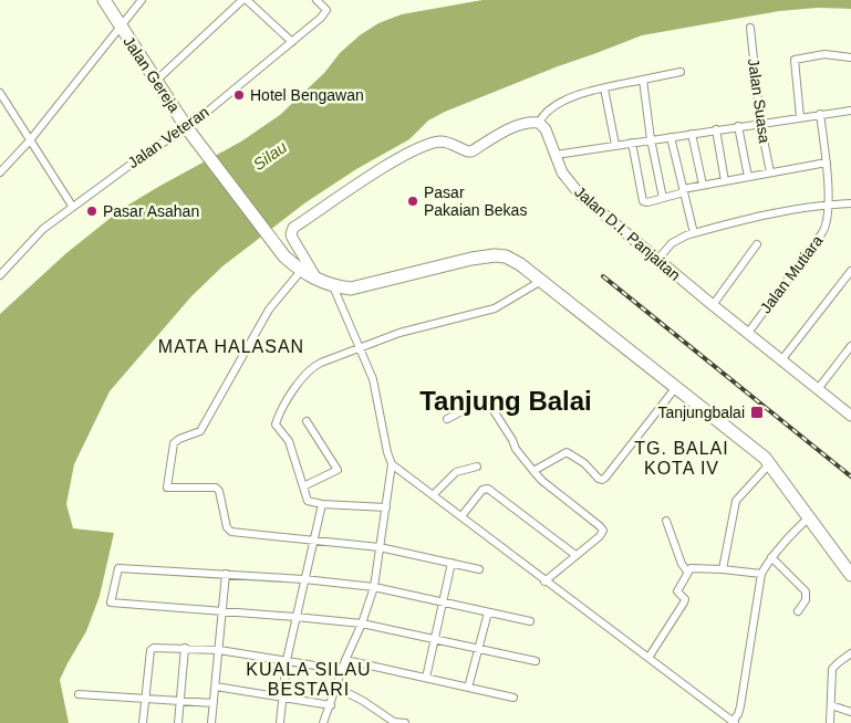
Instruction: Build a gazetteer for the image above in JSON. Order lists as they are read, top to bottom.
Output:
{
  "streets": {
    "highway": ["Jalan Gereja"],
    "main road": ["Jalan D.I. Panjaitan"],
    "street": ["Jalan Suasa", "Jalan Veteran", "Jalan Mutiara"]
  },
  "crossings": [
    ["Jalan Gereja", "Jalan Veteran"],
    ["Jalan D.I. Panjaitan", "Jalan Mutiara"]
  ],
  "districts": [
    "MATA HALASAN",
    "Tanjung Balai",
    "TG. BALAI KOTA IV",
    "KUALA SILAU BESTARI"
  ],
  "water": ["Silau"],
  "places": {
    "other": ["Hotel Bengawan", "Pasar Pakaian Bekas", "Pasar Asahan"],
    "transit": ["Tanjungbalai"]
  }
}
